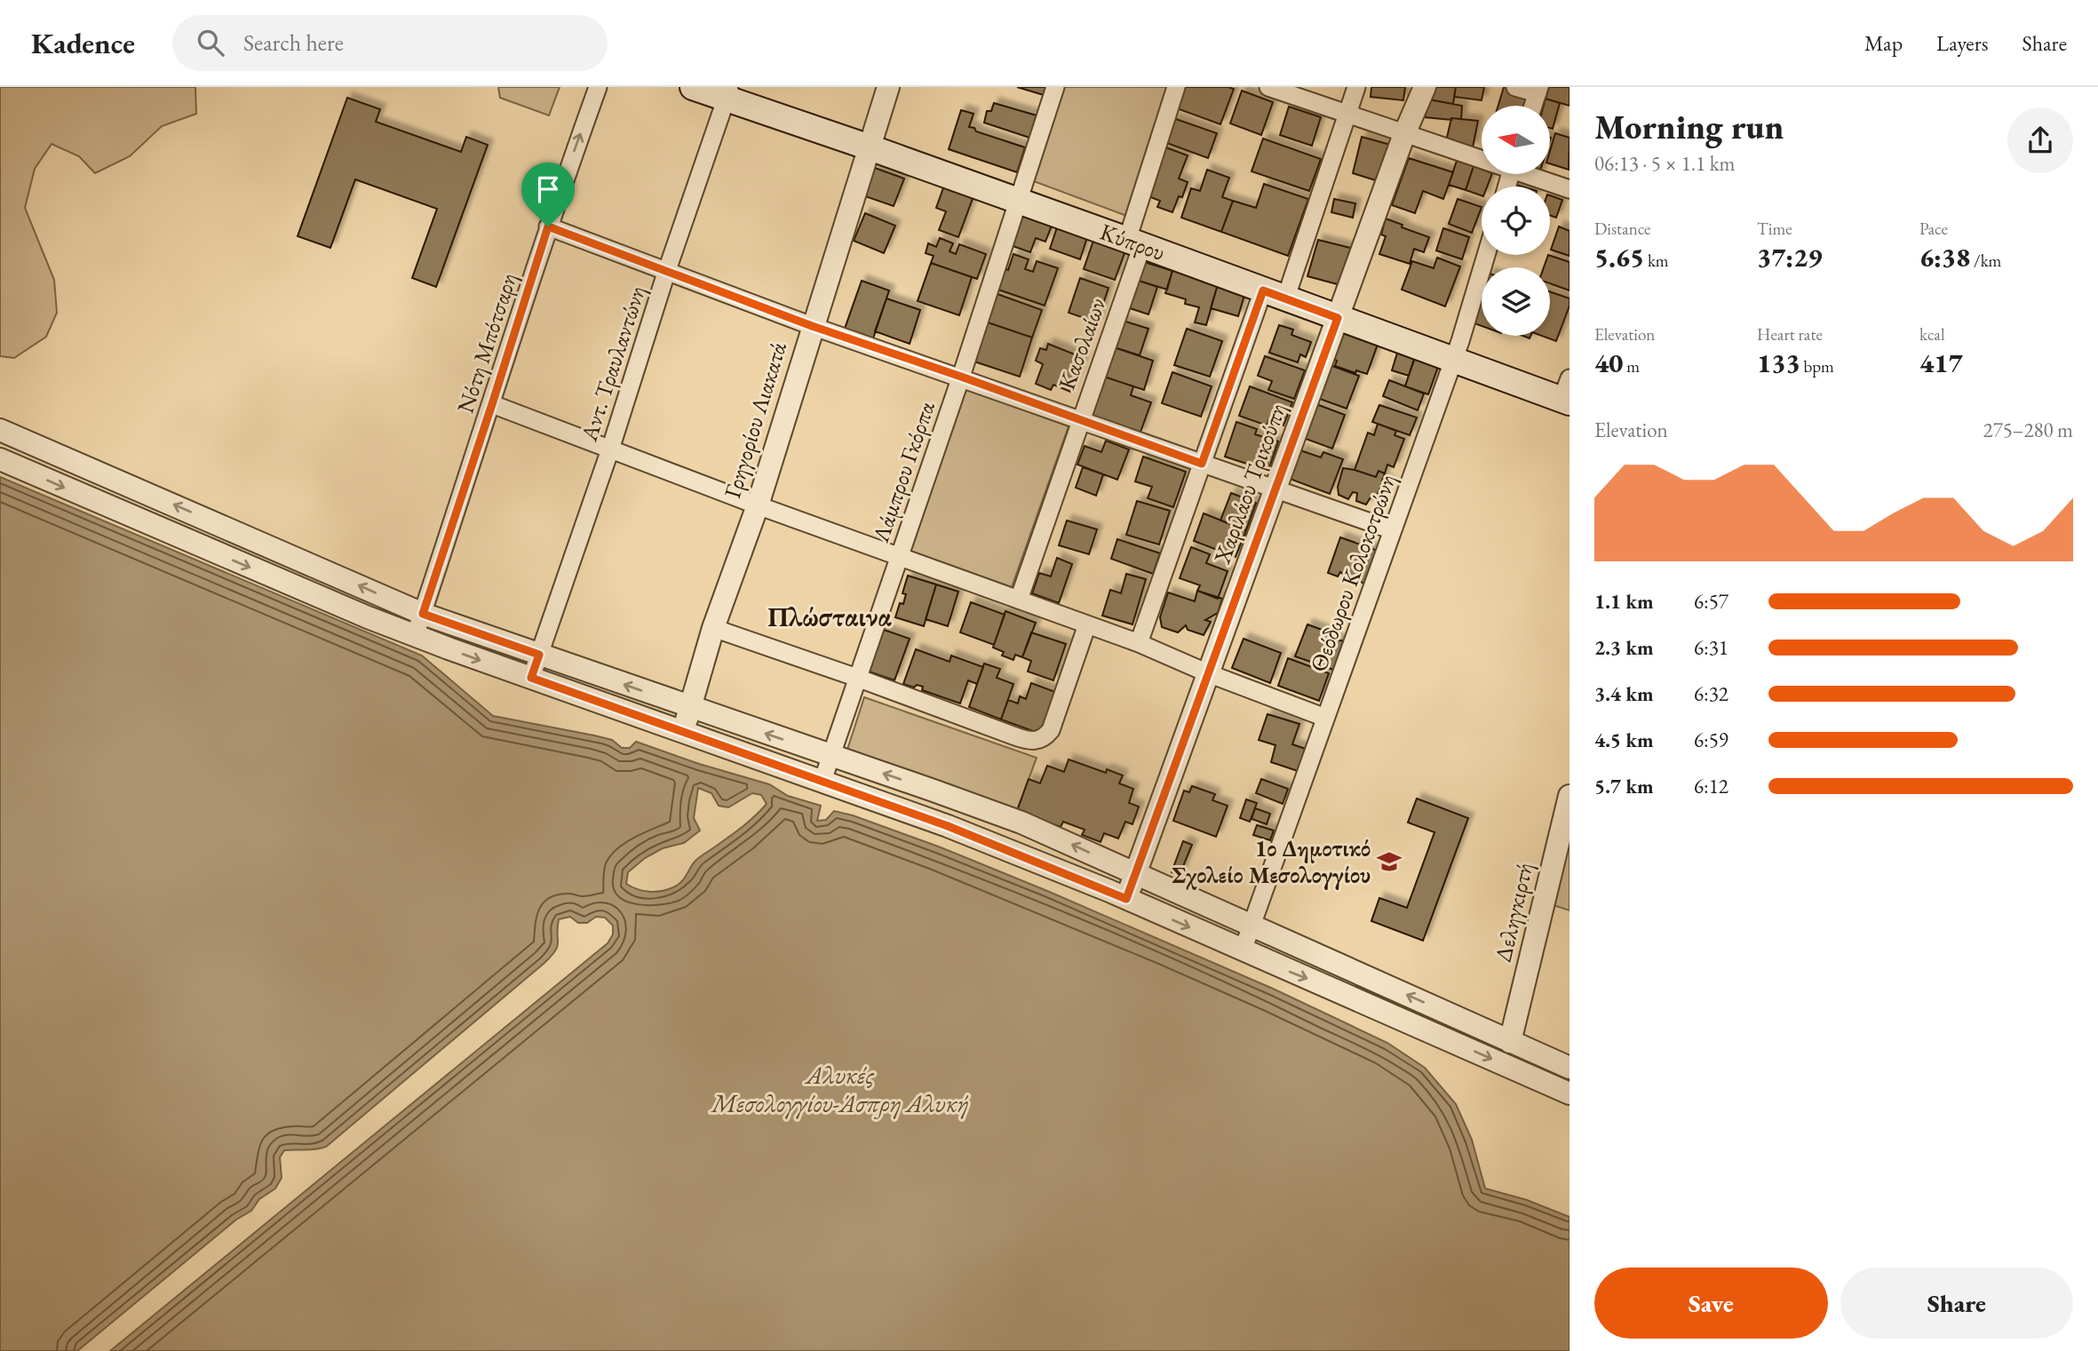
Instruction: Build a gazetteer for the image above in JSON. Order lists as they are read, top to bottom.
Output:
{
  "streets": {
    "main road": ["Κύπρου"],
    "street": [
      "Νότη Μπότσαρη",
      "Κασολαίων",
      "Αντ. Τραυλαντώνη",
      "Γρηγορίου Λιακατά",
      "Λάμπρου Γκόρπα",
      "Χαριλάου Τρικούπη",
      "Θεόδωρου Κολοκοτρώνη",
      "Δεληγκιρτή"
    ]
  },
  "crossings": [
    ["Κύπρου", "Κασολαίων"],
    ["Κύπρου", "Αντ. Τραυλαντώνη"],
    ["Κύπρου", "Γρηγορίου Λιακατά"],
    ["Κύπρου", "Λάμπρου Γκόρπα"],
    ["Κύπρου", "Χαριλάου Τρικούπη"],
    ["Κύπρου", "Θεόδωρου Κολοκοτρώνη"]
  ],
  "districts": ["Πλώσταινα"],
  "water": ["Αλυκές Μεσολογγίου-Άσπρη Αλυκή"],
  "places": {
    "school or university": ["1ο Δημοτικό Σχολείο Μεσολογγίου"]
  },
  "north": "left",
  "page": {
    "header": "Kadence",
    "search": "Search here",
    "nav": ["Map", "Layers", "Share"],
    "heading": ["Morning run", "06:13 · 5 × 1.1 km"],
    "stats": [
      ["Distance", "5.65 km"],
      ["Time", "37:29"],
      ["Pace", "6:38 /km"],
      ["Elevation", "40 m"],
      ["Heart rate", "133 bpm"],
      ["kcal", "417"]
    ],
    "chart": ["Elevation", "275–280 m"],
    "list": [
      {
        "name": "1.1 km",
        "note": "6:57"
      },
      {
        "name": "2.3 km",
        "note": "6:31"
      },
      {
        "name": "3.4 km",
        "note": "6:32"
      },
      {
        "name": "4.5 km",
        "note": "6:59"
      },
      {
        "name": "5.7 km",
        "note": "6:12"
      }
    ],
    "buttons": ["Save", "Share"]
  }
}
